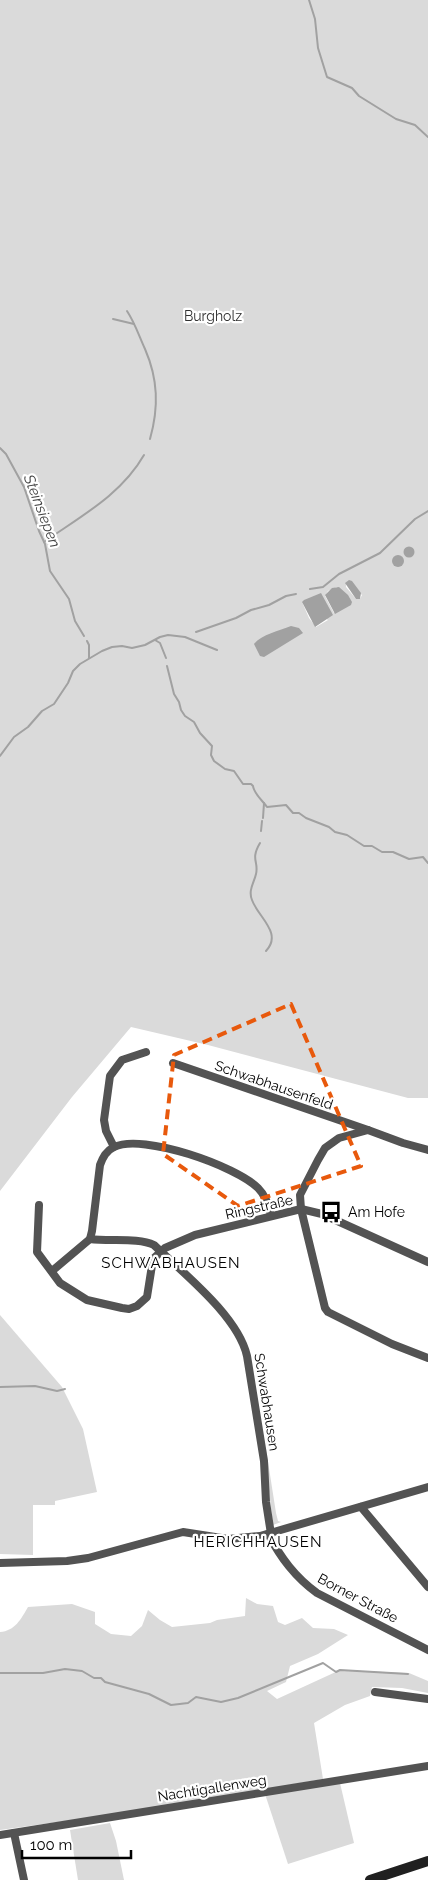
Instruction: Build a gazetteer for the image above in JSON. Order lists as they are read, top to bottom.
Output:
{
  "streets": {
    "street": [
      "Schwabhausenfeld",
      "Ringstraße",
      "Schwabhausen",
      "Borner Straße",
      "Nachtigallenweg"
    ]
  },
  "crossings": [
    ["Ringstraße", "Schwabhausen"],
    ["Schwabhausen", "Borner Straße"]
  ],
  "districts": ["SCHWABHAUSEN", "HERICHHAUSEN"],
  "water": ["Steinsiepen"],
  "parks": ["Burgholz"],
  "places": {
    "bus stop": ["Am Hofe"]
  },
  "scale_bar": "100 m"
}
